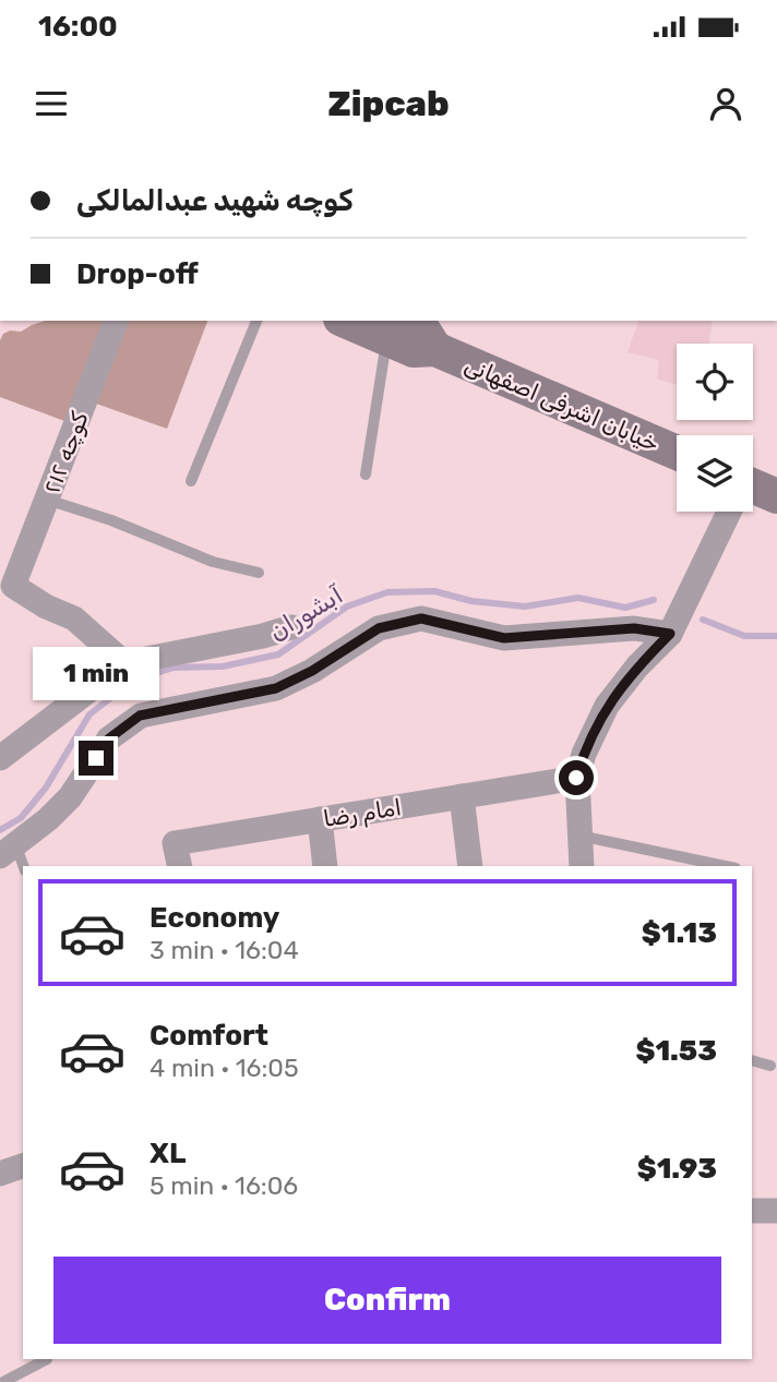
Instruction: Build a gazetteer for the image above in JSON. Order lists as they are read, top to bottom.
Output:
{
  "streets": {
    "main road": ["خیابان اشرفی اصفهانی"],
    "street": ["کوچه ۲۱۲", "امام رضا"]
  },
  "water": ["آبشوران"],
  "page": {
    "status": "16:00",
    "header": "Zipcab",
    "banner": ["کوچه شهید عبدالمالکی", "Drop-off"],
    "bubble": "1 min",
    "list": [
      {
        "name": "Economy",
        "note": "3 min · 16:04",
        "value": "$1.13"
      },
      {
        "name": "Comfort",
        "note": "4 min · 16:05",
        "value": "$1.53"
      },
      {
        "name": "XL",
        "note": "5 min · 16:06",
        "value": "$1.93"
      }
    ],
    "buttons": "Confirm"
  }
}
